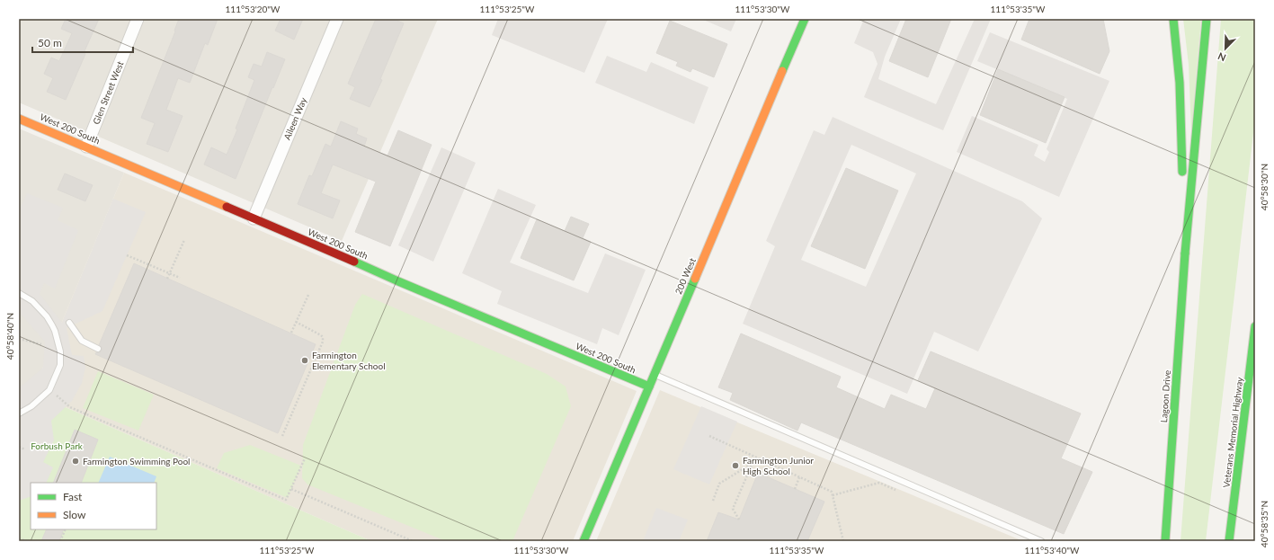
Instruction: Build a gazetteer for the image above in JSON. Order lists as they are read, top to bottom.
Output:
{
  "streets": {
    "main road": [
      "West 200 South",
      "200 West",
      "Lagoon Drive",
      "Veterans Memorial Highway"
    ],
    "street": ["Glen Street West", "Aileen Way"]
  },
  "crossings": [
    ["Glen Street West", "West 200 South"],
    ["Aileen Way", "West 200 South"],
    ["West 200 South", "200 West"]
  ],
  "parks": ["Forbush Park"],
  "places": ["Farmington Elementary School", "Farmington Swimming Pool", "Farmington Junior High School"],
  "legend": ["Fast", "Slow"],
  "scale_bar": "50 m",
  "north": "bottom left",
  "coordinates": [
    "111°53'20\"W",
    "111°53'25\"W",
    "111°53'30\"W",
    "111°53'35\"W",
    "40°58'30\"N",
    "40°58'40\"N",
    "40°58'35\"N",
    "111°53'40\"W"
  ]
}
